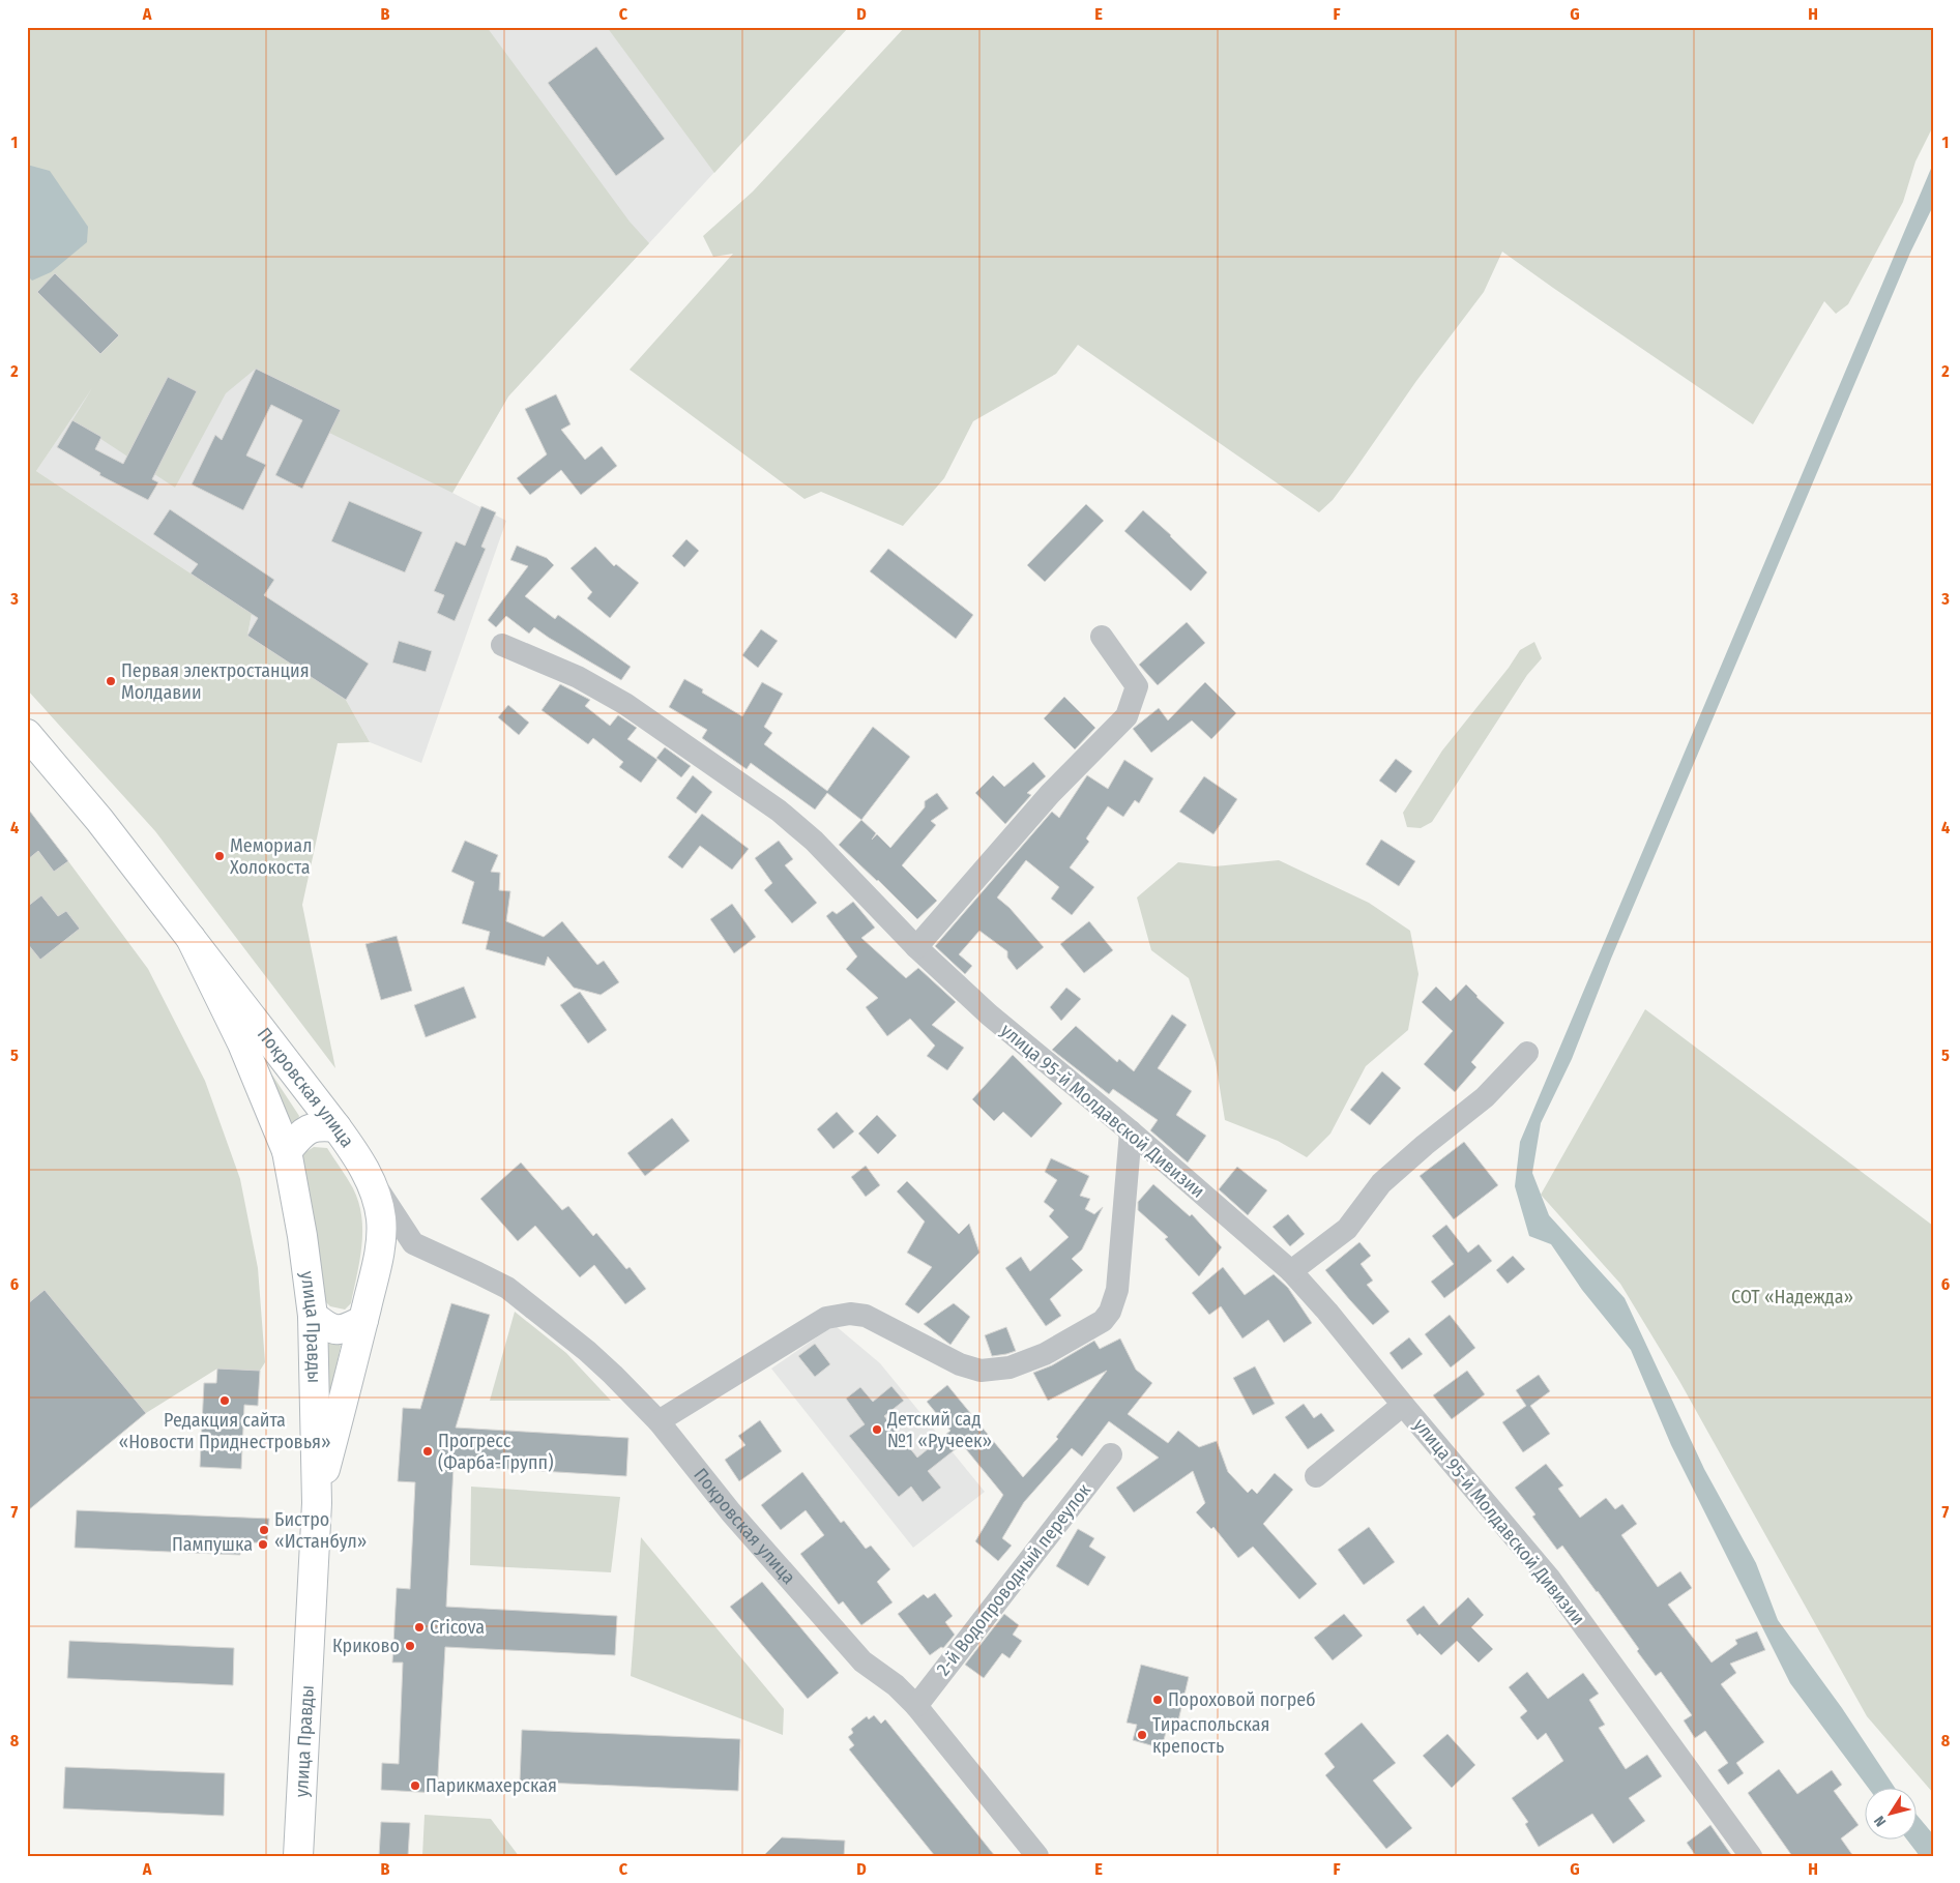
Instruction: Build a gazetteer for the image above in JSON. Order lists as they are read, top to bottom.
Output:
{
  "streets": {
    "main road": ["Покровская улица", "улица Правды"],
    "street": ["улица 95-й Молдавской Дивизии", "2-й Водопроводный переулок"]
  },
  "crossings": [
    ["Покровская улица", "улица Правды"],
    ["Покровская улица", "2-й Водопроводный переулок"]
  ],
  "parks": ["СОТ «Надежда»"],
  "places": [
    "Первая электростанция Молдавии",
    "Мемориал Холокоста",
    "Редакция сайта «Новости Приднестровья»",
    "Детский сад №1 «Ручеек»",
    "Прогресс (Фарба-Групп)",
    "Бистро «Истанбул»",
    "Пампушка",
    "Cricova",
    "Криково",
    "Пороховой погреб",
    "Тираспольская крепость",
    "Парикмахерская"
  ],
  "north": "bottom left",
  "grid": {
    "columns": [
      "A",
      "B",
      "C",
      "D",
      "E",
      "F",
      "G",
      "H"
    ],
    "rows": [
      "1",
      "2",
      "3",
      "4",
      "5",
      "6",
      "7",
      "8"
    ]
  }
}
